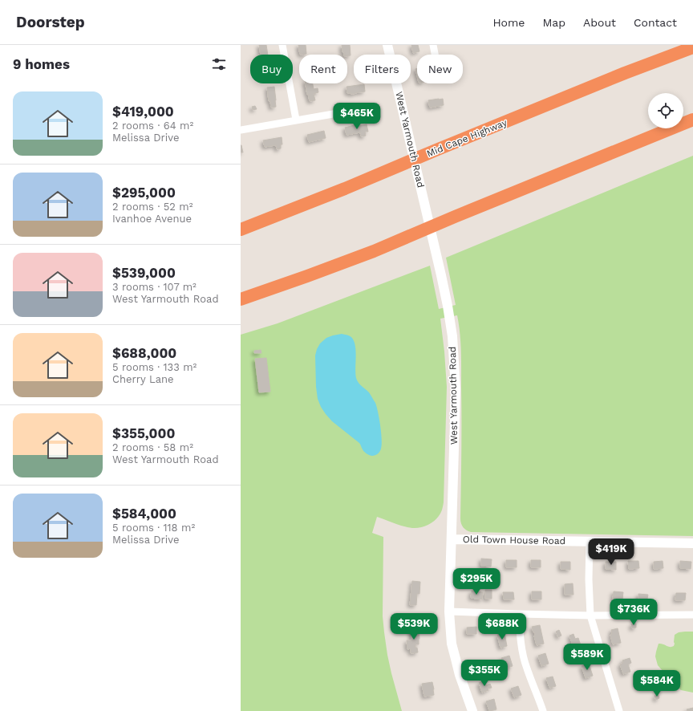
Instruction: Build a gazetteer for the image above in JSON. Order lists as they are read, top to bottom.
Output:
{
  "streets": {
    "highway": ["Mid Cape Highway"],
    "main road": ["West Yarmouth Road", "Old Town House Road"]
  },
  "crossings": [
    ["West Yarmouth Road", "Old Town House Road"]
  ],
  "page": {
    "header": "Doorstep",
    "nav": [
      "Home",
      "Map",
      "About",
      "Contact"
    ],
    "heading": "9 homes",
    "chip": [
      "Buy",
      "Rent",
      "Filters",
      "New"
    ],
    "list": [
      {
        "name": "$419,000",
        "note": "2 rooms · 64 m² · Melissa Drive"
      },
      {
        "name": "$295,000",
        "note": "2 rooms · 52 m² · Ivanhoe Avenue"
      },
      {
        "name": "$539,000",
        "note": "3 rooms · 107 m² · West Yarmouth Road"
      },
      {
        "name": "$688,000",
        "note": "5 rooms · 133 m² · Cherry Lane"
      },
      {
        "name": "$355,000",
        "note": "2 rooms · 58 m² · West Yarmouth Road"
      },
      {
        "name": "$584,000",
        "note": "5 rooms · 118 m² · Melissa Drive"
      }
    ],
    "price": [
      "$465K",
      "$419K",
      "$295K",
      "$736K",
      "$539K",
      "$688K",
      "$589K",
      "$355K",
      "$584K"
    ]
  }
}
